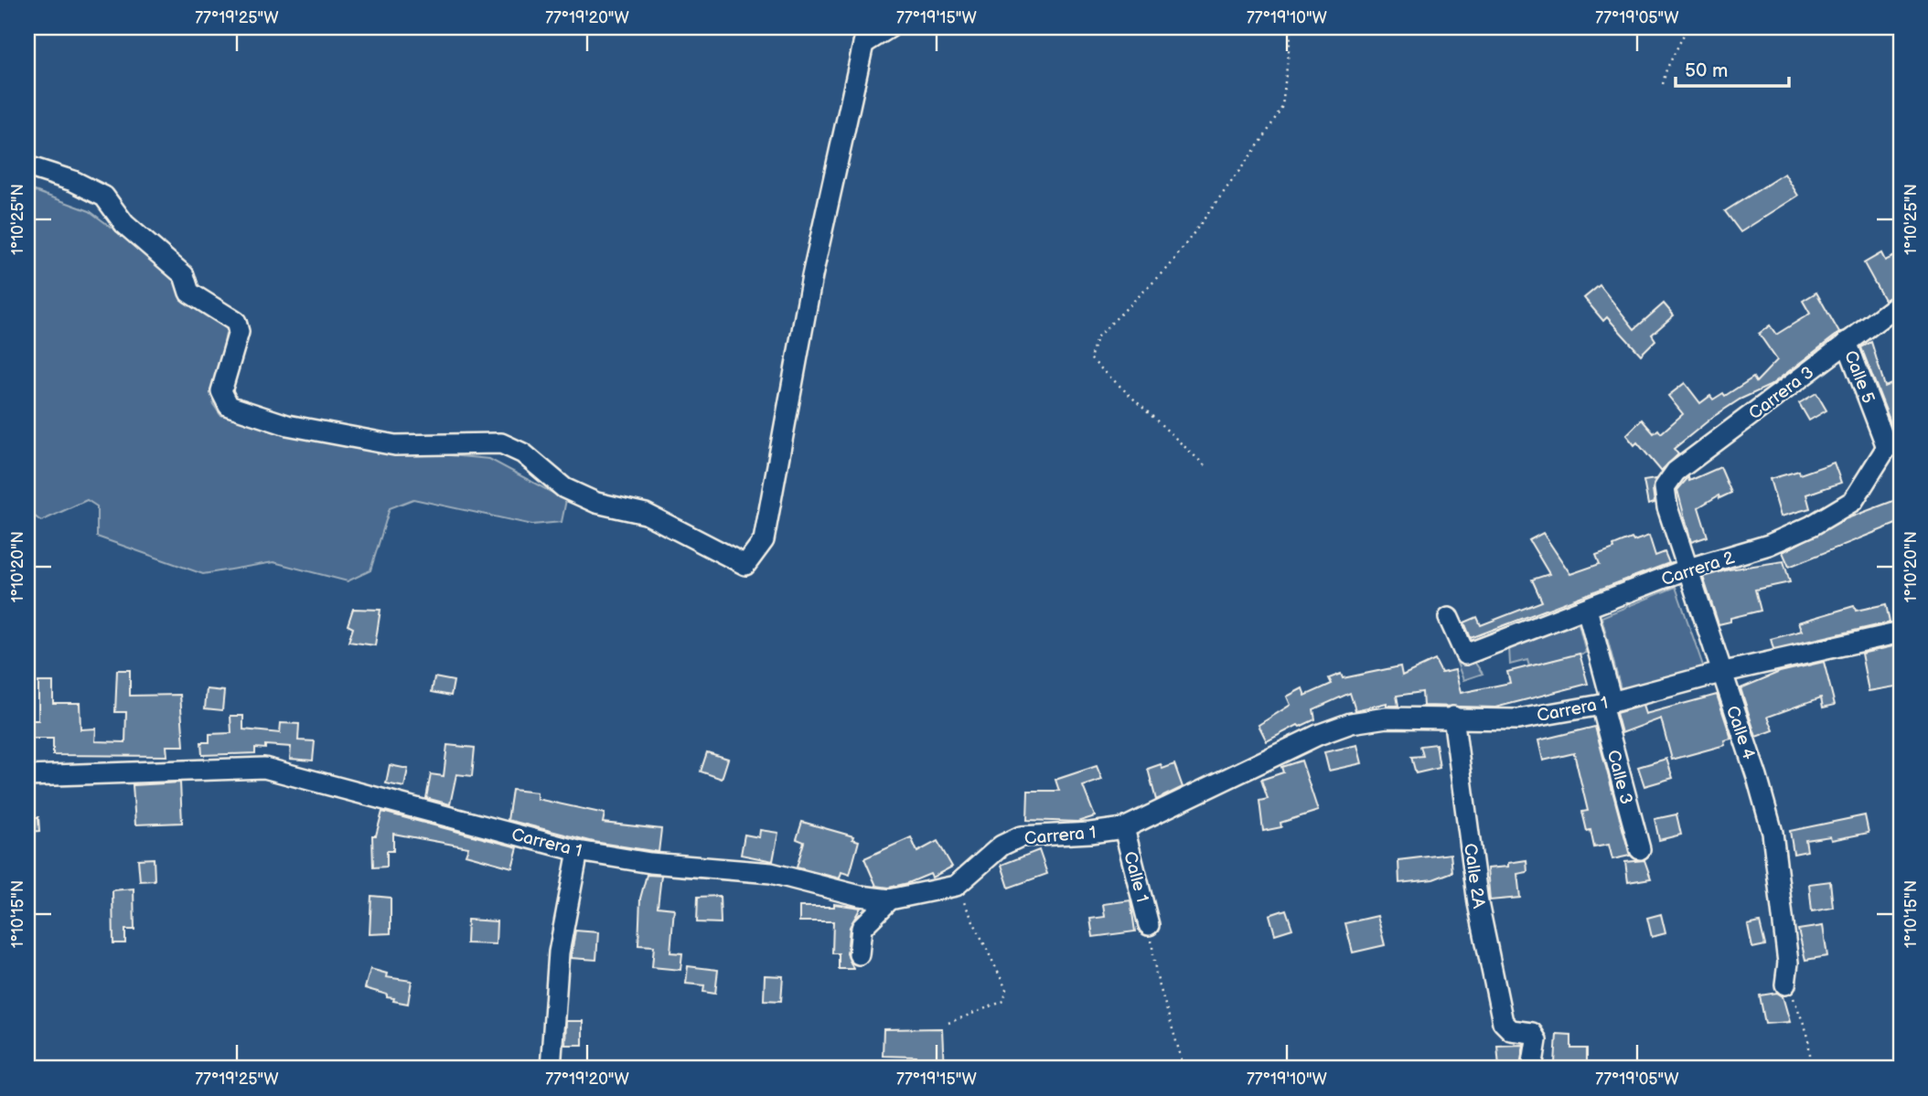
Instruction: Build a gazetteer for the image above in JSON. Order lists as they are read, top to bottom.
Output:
{
  "streets": {
    "street": [
      "Calle 5",
      "Carrera 3",
      "Carrera 2",
      "Carrera 1",
      "Calle 4",
      "Calle 3",
      "Calle 2A",
      "Calle 1"
    ]
  },
  "crossings": [
    ["Calle 5", "Carrera 3"],
    ["Calle 5", "Carrera 2"],
    ["Carrera 3", "Calle 4"],
    ["Carrera 2", "Calle 4"],
    ["Carrera 2", "Calle 3"],
    ["Carrera 1", "Calle 4"],
    ["Carrera 1", "Calle 3"],
    ["Carrera 1", "Calle 2A"],
    ["Carrera 1", "Calle 1"]
  ],
  "scale_bar": "50 m",
  "coordinates": [
    "77°19'25\"W",
    "77°19'20\"W",
    "77°19'15\"W",
    "77°19'10\"W",
    "77°19'05\"W",
    "1°10'25\"N",
    "1°10'20\"N",
    "1°10'15\"N"
  ]
}
